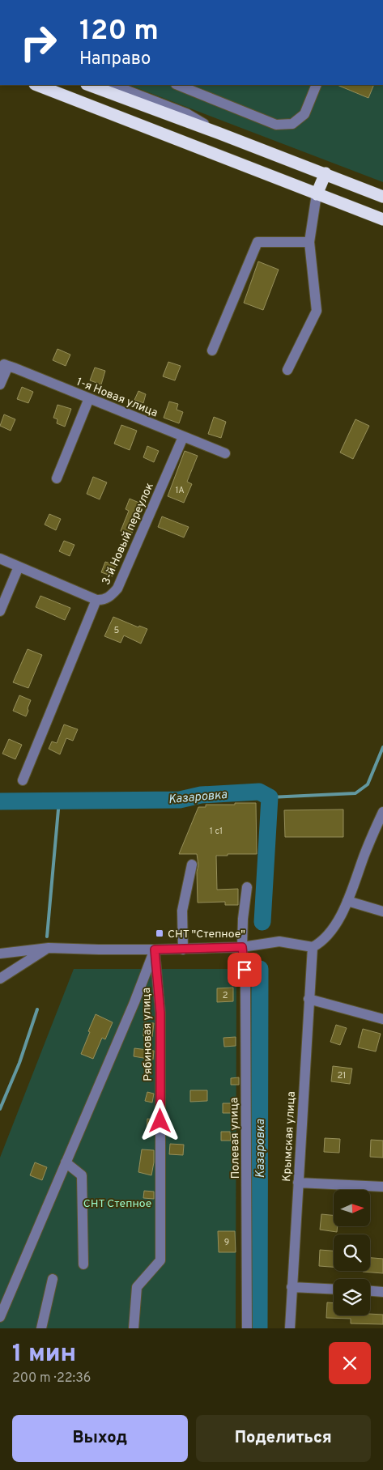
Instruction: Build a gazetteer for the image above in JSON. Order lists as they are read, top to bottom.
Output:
{
  "streets": {
    "street": [
      "1-я Новая улица",
      "3-й Новый переулок",
      "Рябиновая улица",
      "Крымская улица",
      "Полевая улица"
    ]
  },
  "crossings": [
    ["1-я Новая улица", "3-й Новый переулок"]
  ],
  "water": ["Казаровка"],
  "parks": ["СНТ Степное"],
  "places": {
    "transit": ["СНТ \"Степное\""]
  },
  "house_numbers": [
    "1А",
    "5",
    "1 с1",
    "2",
    "21",
    "9"
  ],
  "north": "right",
  "page": {
    "turn": ["120 m", "Направо"],
    "heading": ["1 мин", "200 m · 22:36"],
    "buttons": ["Выход", "Поделиться"]
  }
}
